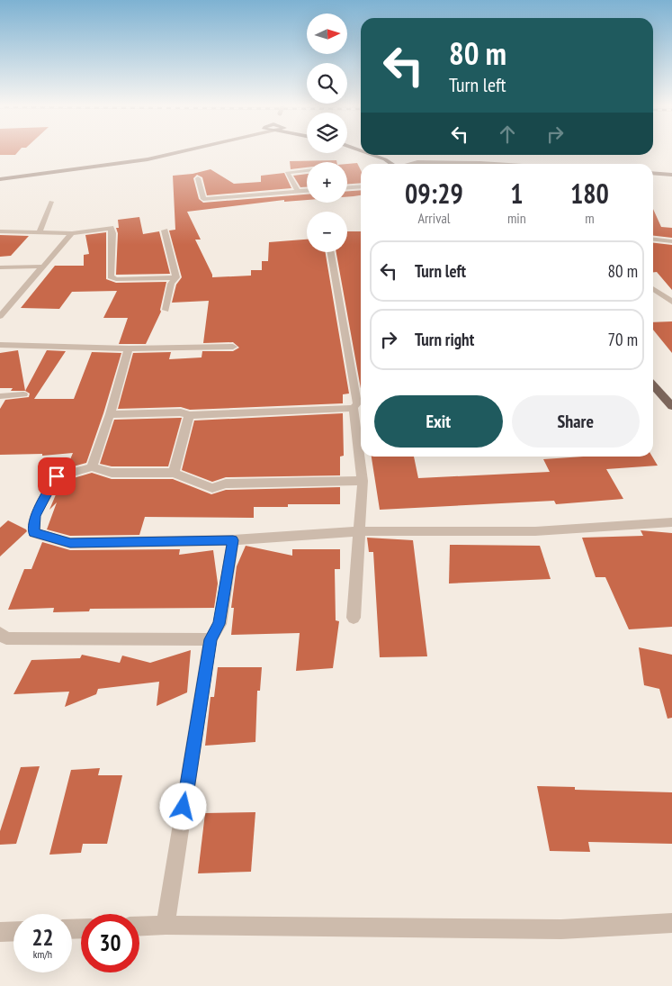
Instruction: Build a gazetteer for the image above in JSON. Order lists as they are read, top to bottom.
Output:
{
  "north": "right",
  "page": {
    "map_buttons": ["+", "−"],
    "turn": ["80 m", "Turn left"],
    "eta": [
      "09:29",
      "Arrival",
      "1",
      "min",
      "180",
      "m"
    ],
    "list": [
      {
        "name": "Turn left",
        "value": "80 m"
      },
      {
        "name": "Turn right",
        "value": "70 m"
      }
    ],
    "buttons": ["Exit", "Share"],
    "speed": "22 km/h",
    "limit": "30"
  }
}
